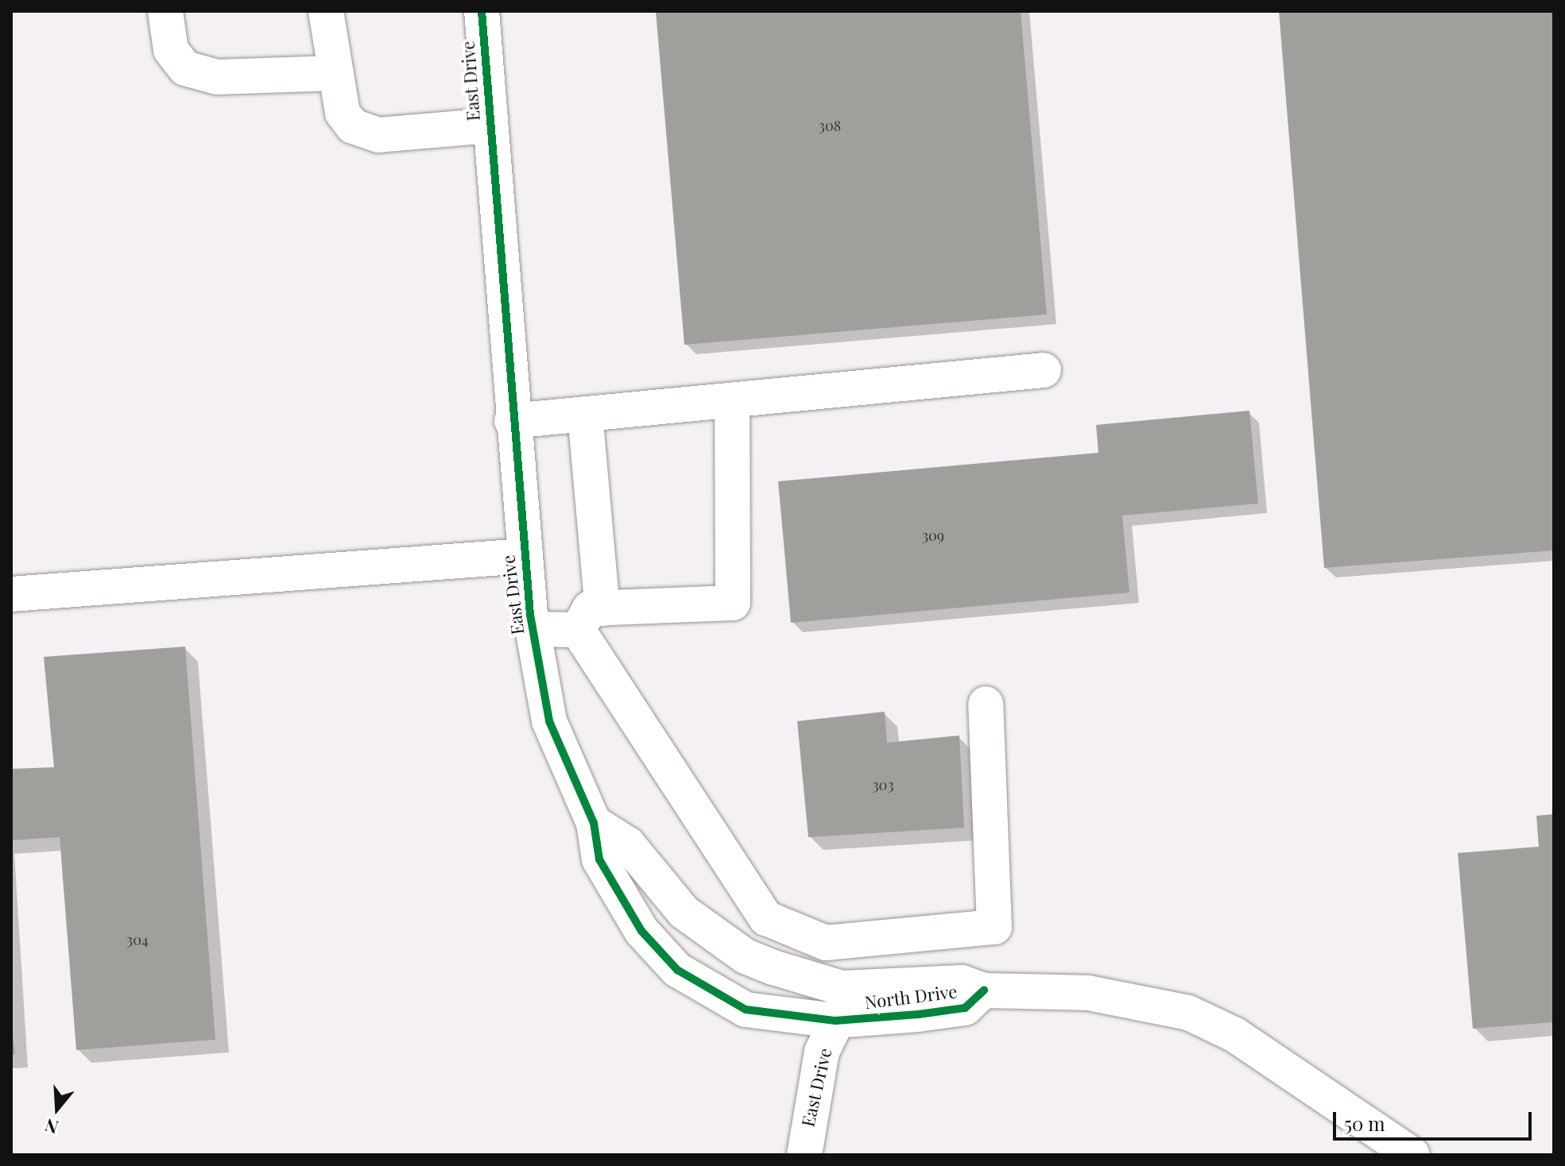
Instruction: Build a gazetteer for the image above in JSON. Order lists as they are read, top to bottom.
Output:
{
  "streets": {
    "street": ["East Drive", "North Drive"]
  },
  "crossings": [
    ["East Drive", "North Drive"]
  ],
  "house_numbers": [
    "308",
    "309",
    "303",
    "304"
  ],
  "scale_bar": "50 m",
  "north": "bottom"
}
